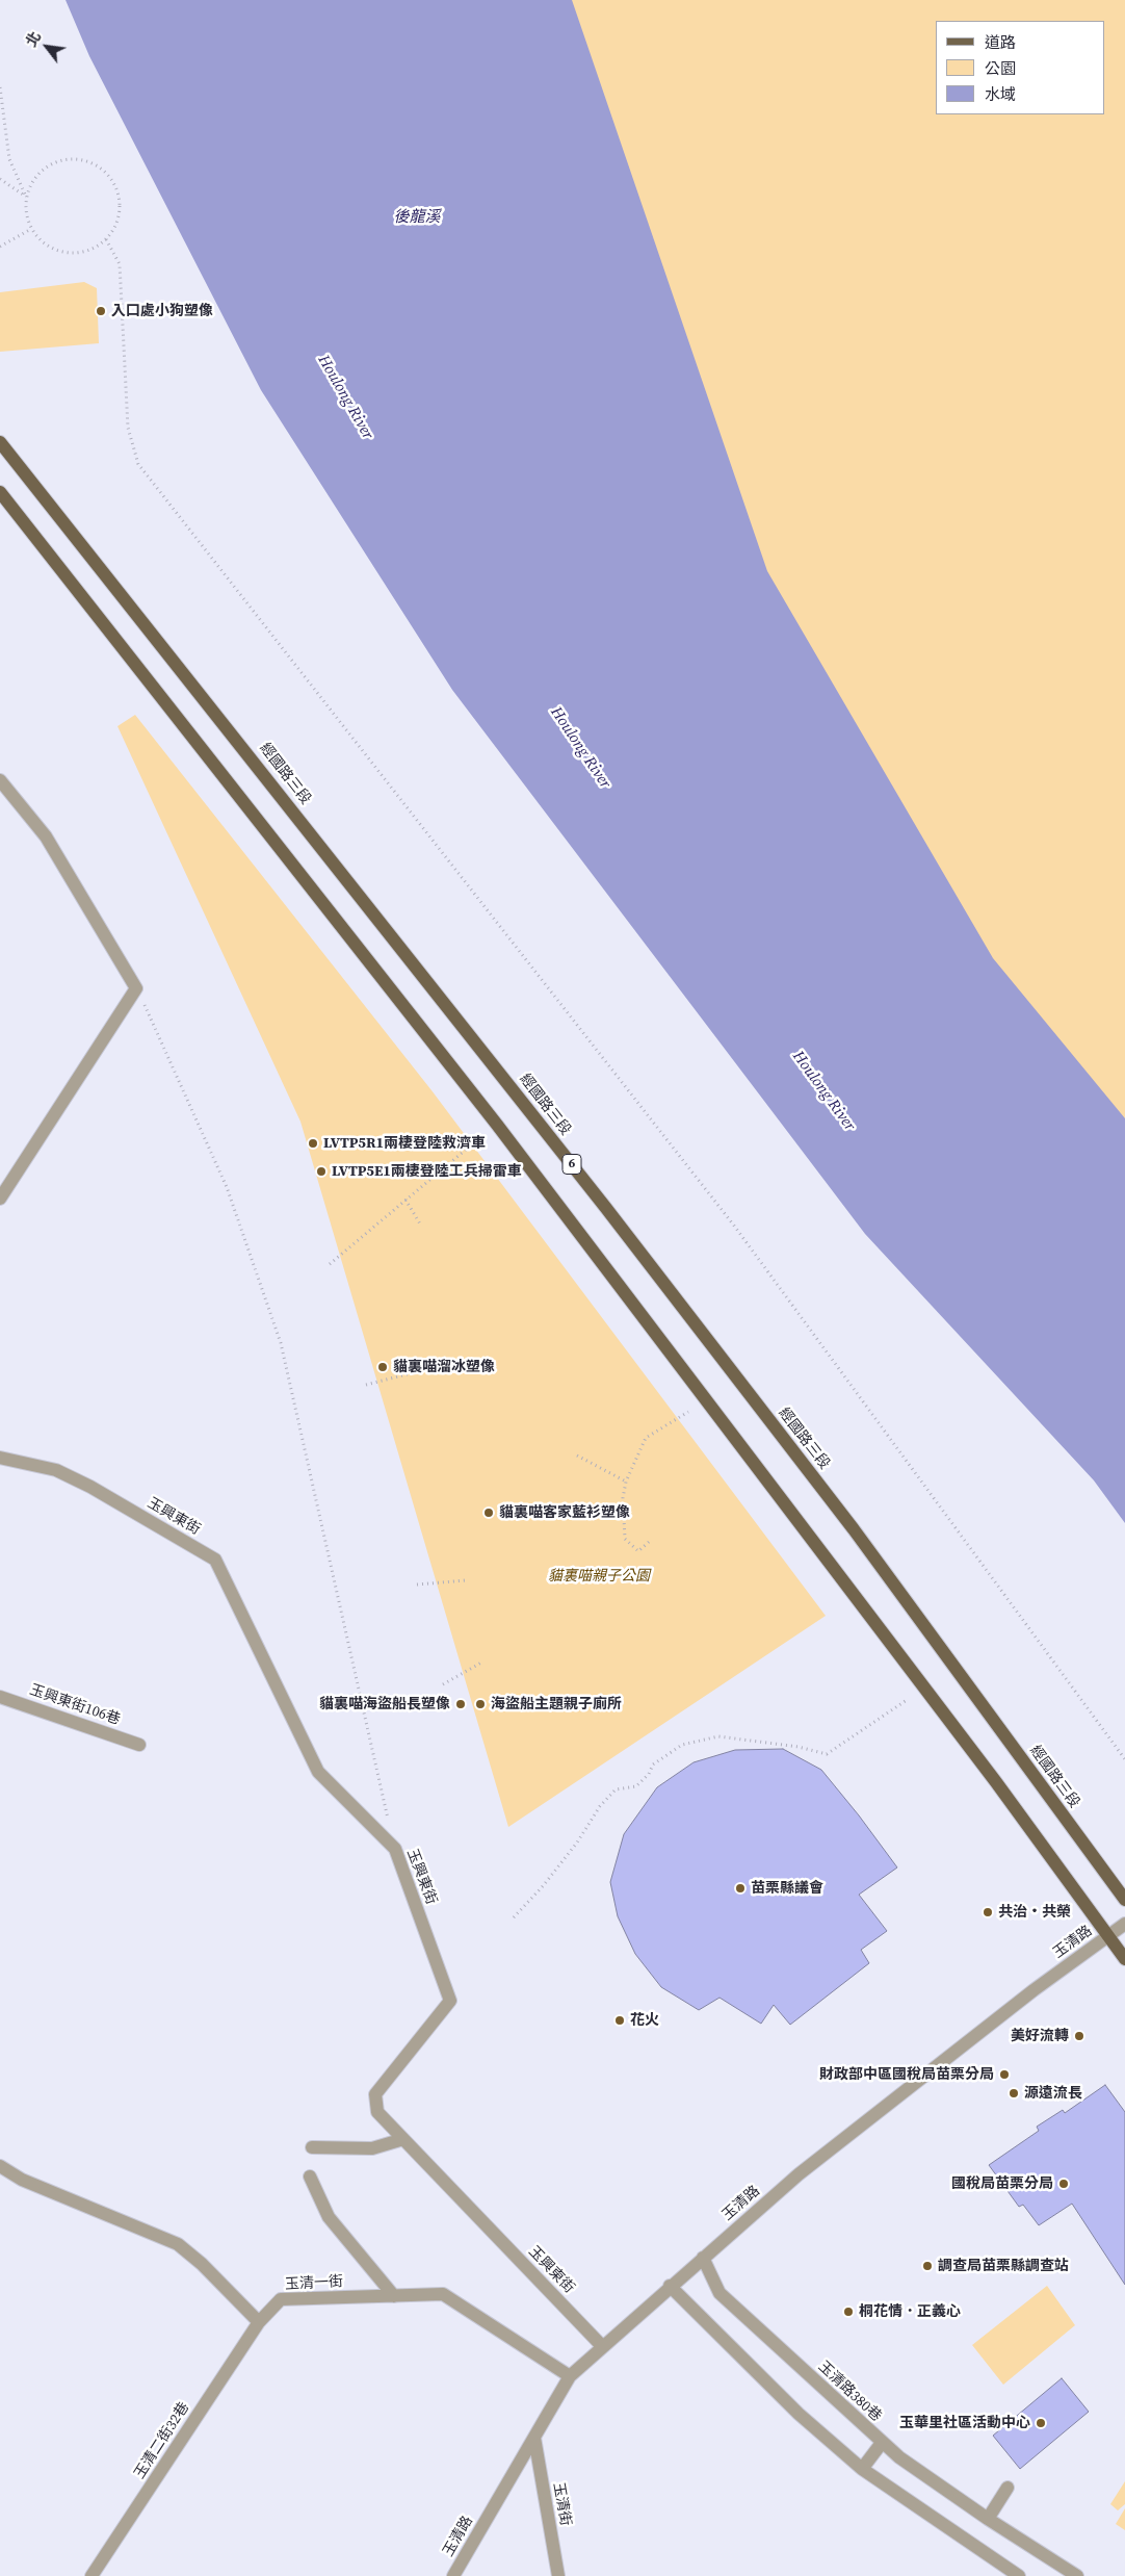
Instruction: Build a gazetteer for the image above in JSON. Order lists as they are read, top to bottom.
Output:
{
  "streets": {
    "main road": ["經國路三段", "6"],
    "street": [
      "玉興東街",
      "玉興東街106巷",
      "玉清路",
      "玉清一街",
      "玉清路380巷",
      "玉清二街32巷",
      "玉清街"
    ]
  },
  "crossings": [
    ["玉興東街", "玉清路"],
    ["玉清路", "玉清一街"],
    ["玉清路", "玉清路380巷"],
    ["玉清路", "玉清街"],
    ["玉清一街", "玉清二街32巷"]
  ],
  "water": ["後龍溪", "Houlong River"],
  "parks": ["貓裏喵親子公園"],
  "places": [
    "入口處小狗塑像",
    "LVTP5R1兩棲登陸救濟車",
    "LVTP5E1兩棲登陸工兵掃雷車",
    "貓裏喵溜冰塑像",
    "貓裏喵客家藍衫塑像",
    "貓裏喵海盜船長塑像",
    "海盜船主題親子廁所",
    "苗栗縣議會",
    "共治‧共榮",
    "花火",
    "美好流轉",
    "財政部中區國稅局苗栗分局",
    "源遠流長",
    "國稅局苗栗分局",
    "調查局苗栗縣調查站",
    "桐花情．正義心",
    "玉華里社區活動中心"
  ],
  "legend": ["道路", "公園", "水域"],
  "north": "top left"
}
